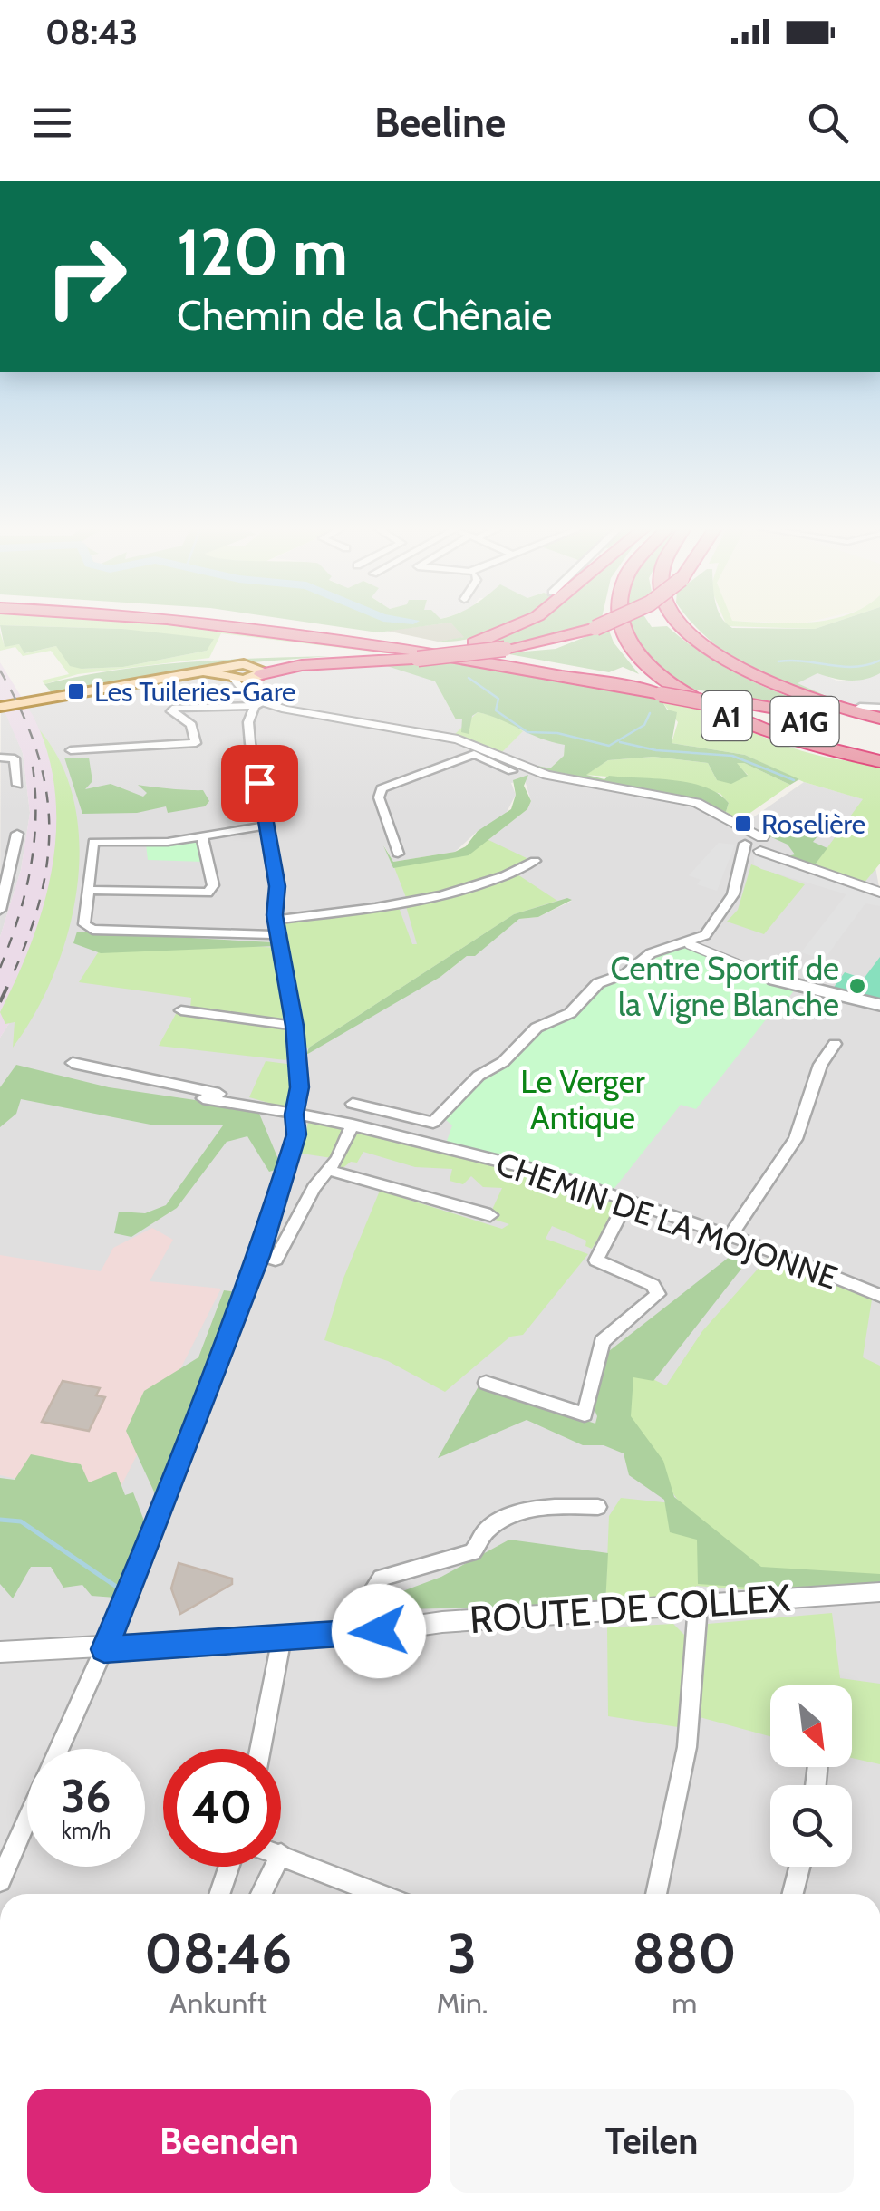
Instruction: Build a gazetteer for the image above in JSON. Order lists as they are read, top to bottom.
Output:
{
  "streets": {
    "highway": ["A1", "A1G"],
    "street": ["CHEMIN DE LA MOJONNE", "ROUTE DE COLLEX"]
  },
  "parks": ["Le Verger Antique"],
  "places": {
    "transit": ["Les Tuileries-Gare", "Roselière"],
    "other": ["Centre Sportif de la Vigne Blanche"]
  },
  "north": "bottom right",
  "page": {
    "status": "08:43",
    "header": "Beeline",
    "turn": ["120 m", "Chemin de la Chênaie"],
    "speed": "36 km/h",
    "limit": "40",
    "eta": [
      "08:46",
      "Ankunft",
      "3",
      "Min.",
      "880",
      "m"
    ],
    "buttons": ["Beenden", "Teilen"]
  }
}
